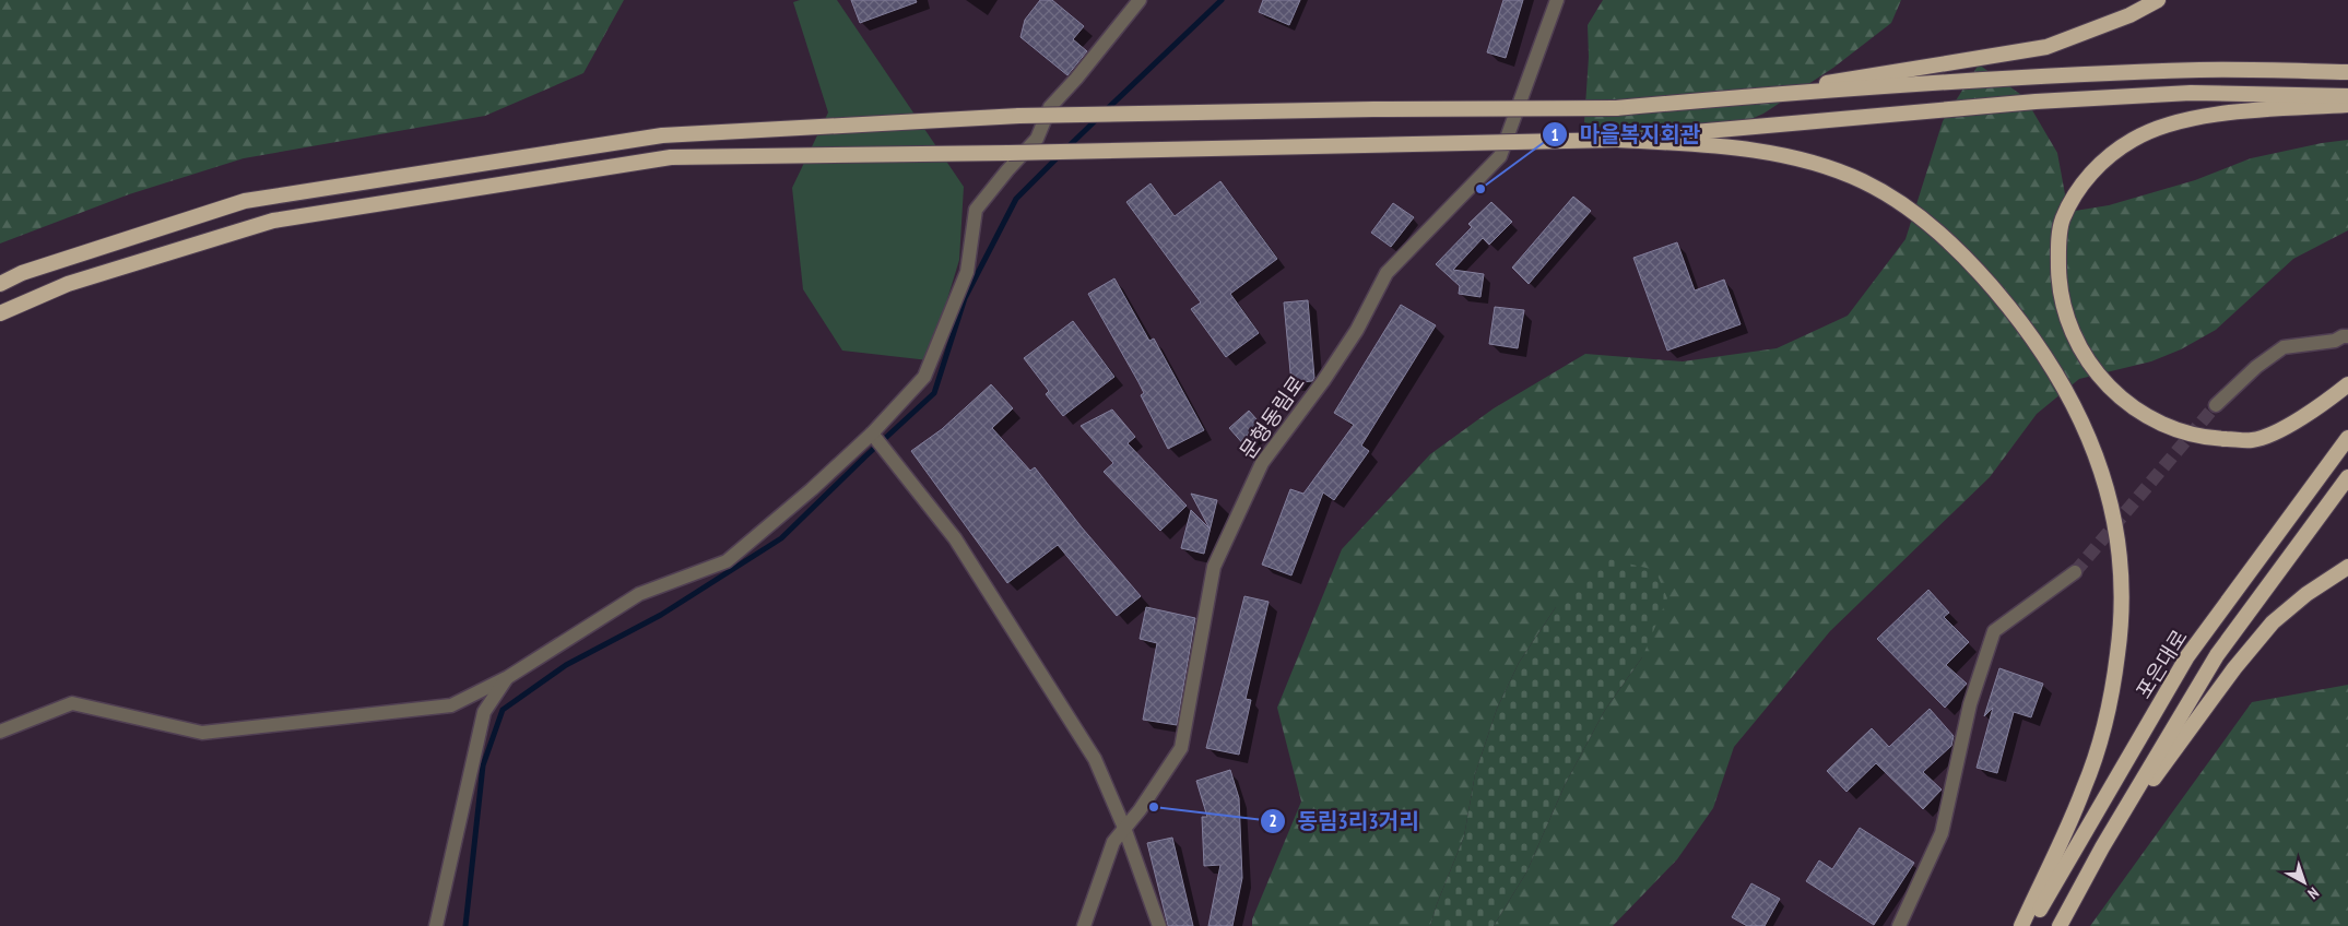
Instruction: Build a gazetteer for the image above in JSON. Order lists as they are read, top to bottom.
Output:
{
  "streets": {
    "highway": ["포은대로"],
    "street": ["문형동림로"]
  },
  "places": ["마을복지회관", "동림3리3거리"],
  "north": "bottom right"
}
